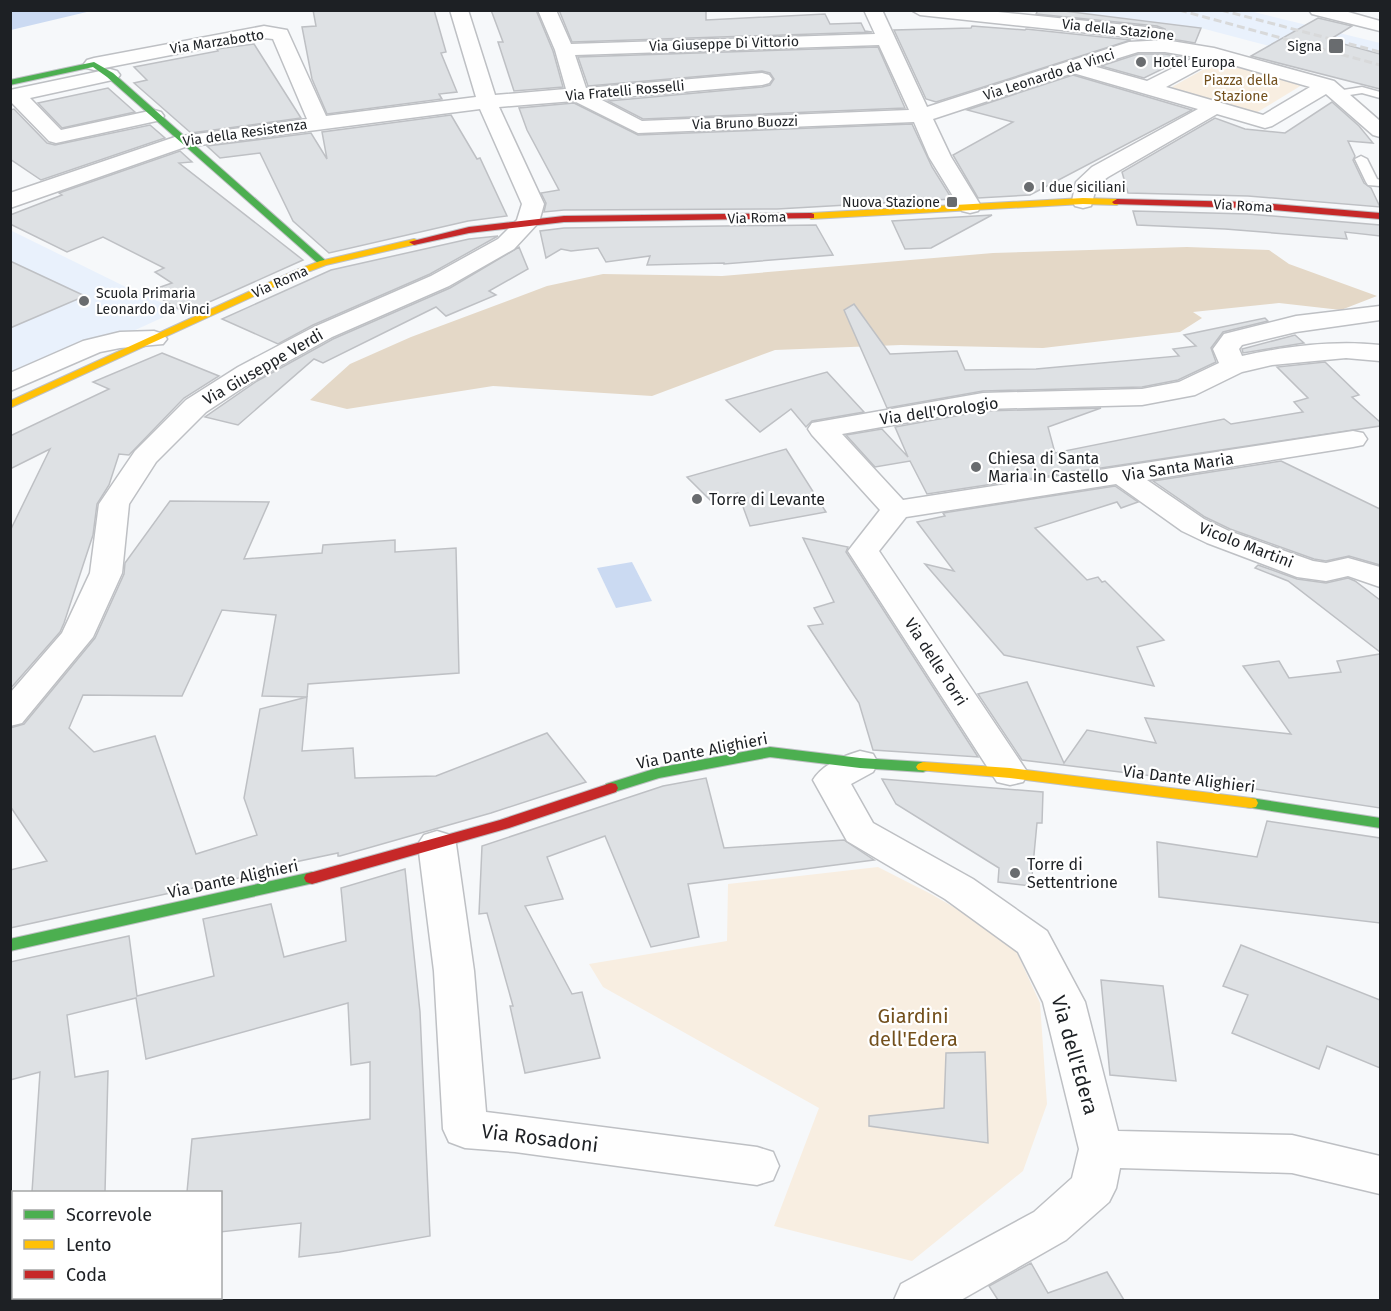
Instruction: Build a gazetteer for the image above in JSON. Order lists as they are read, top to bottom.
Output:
{
  "streets": {
    "main road": ["Via Roma", "Via Dante Alighieri"],
    "street": [
      "Via della Stazione",
      "Via Marzabotto",
      "Via Giuseppe Di Vittorio",
      "Via Leonardo da Vinci",
      "Via Fratelli Rosselli",
      "Via Bruno Buozzi",
      "Via della Resistenza",
      "Via Giuseppe Verdi",
      "Via dell'Orologio",
      "Via Santa Maria",
      "Vicolo Martini",
      "Via delle Torri",
      "Via dell'Edera",
      "Via Rosadoni"
    ]
  },
  "crossings": [
    ["Via Marzabotto", "Via della Resistenza"],
    ["Via Leonardo da Vinci", "Via Bruno Buozzi"],
    ["Via Fratelli Rosselli", "Via Bruno Buozzi"],
    ["Via Fratelli Rosselli", "Via della Resistenza"],
    ["Via Roma", "Via Giuseppe Verdi"],
    ["Via dell'Orologio", "Via Santa Maria"],
    ["Via dell'Orologio", "Via delle Torri"],
    ["Via Santa Maria", "Vicolo Martini"],
    ["Via Santa Maria", "Via delle Torri"],
    ["Via delle Torri", "Via Dante Alighieri"],
    ["Via Dante Alighieri", "Via dell'Edera"],
    ["Via Dante Alighieri", "Via Rosadoni"]
  ],
  "parks": ["Piazza della Stazione", "Giardini dell'Edera"],
  "places": {
    "transit": ["Signa", "Nuova Stazione"],
    "other": [
      "Hotel Europa",
      "I due siciliani",
      "Scuola Primaria Leonardo da Vinci",
      "Chiesa di Santa Maria in Castello",
      "Torre di Levante",
      "Torre di Settentrione"
    ]
  },
  "legend": ["Scorrevole", "Lento", "Coda"]
}
